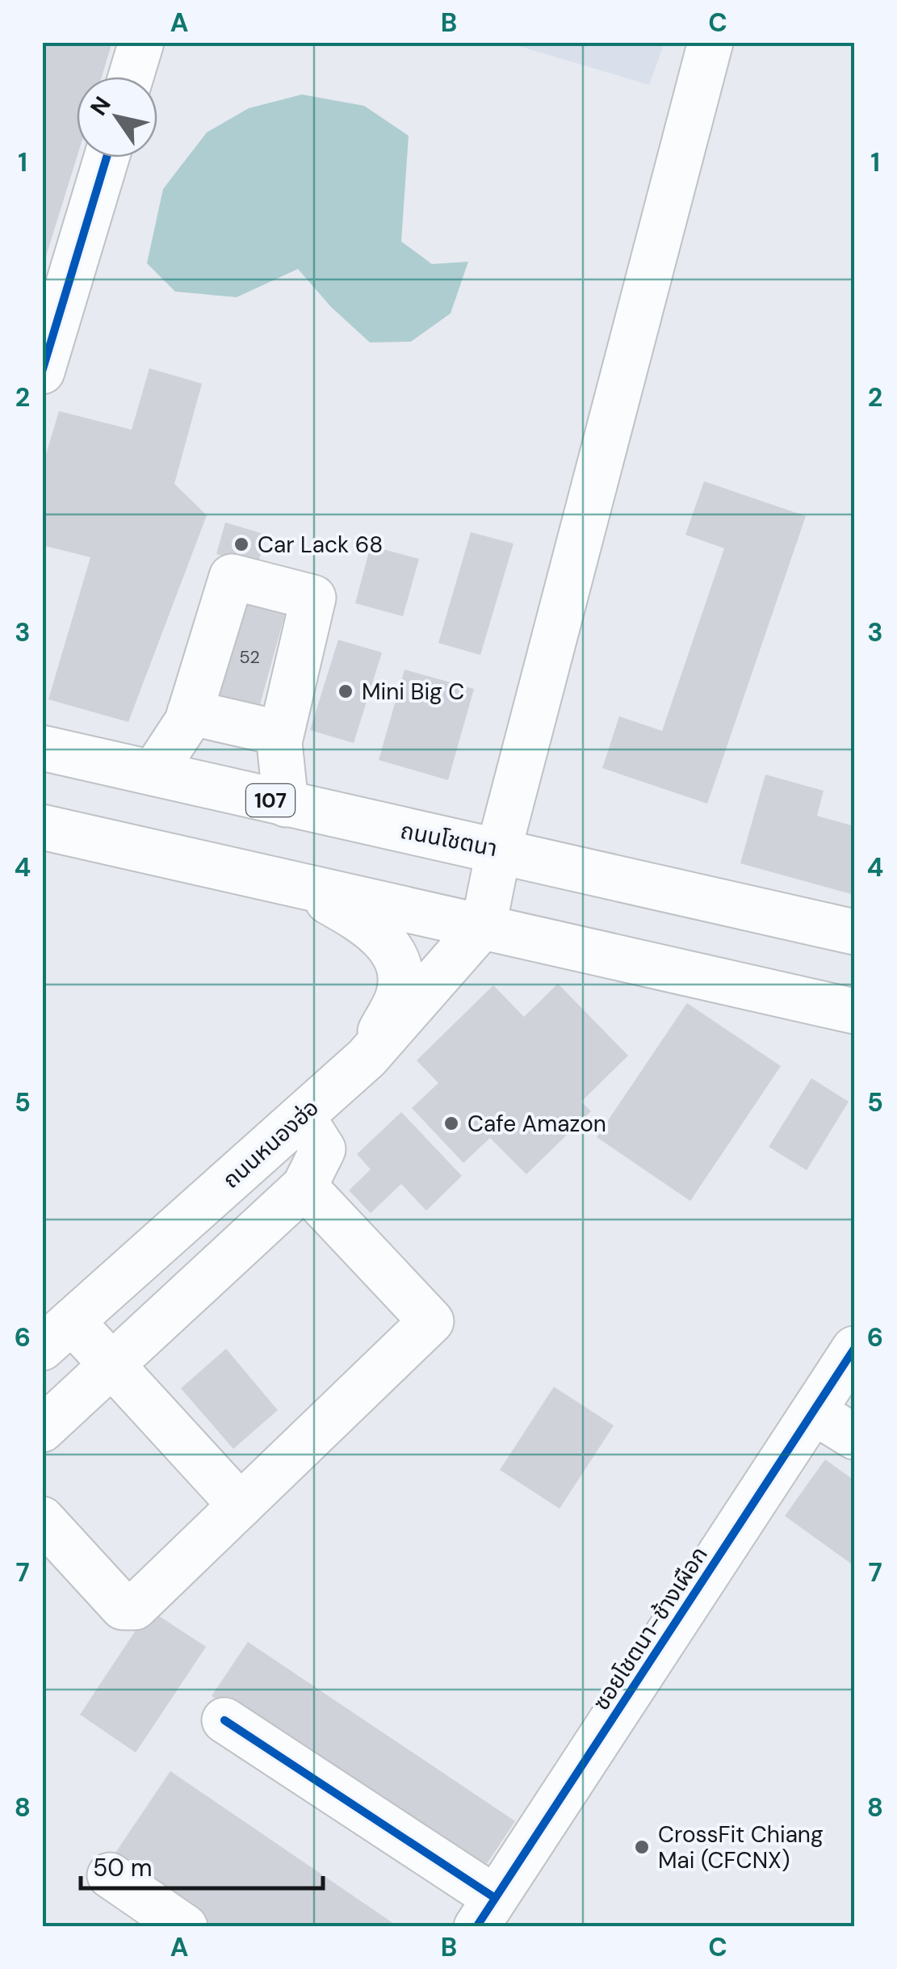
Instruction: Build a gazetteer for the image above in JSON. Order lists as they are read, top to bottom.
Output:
{
  "streets": {
    "main road": [
      "107",
      "ถนนโชตนา",
      "ถนนหนองฮ่อ",
      "ซอยโชตนา-ช้างเผือก"
    ]
  },
  "places": [
    "Car Lack 68",
    "Mini Big C",
    "Cafe Amazon",
    "CrossFit Chiang Mai (CFCNX)"
  ],
  "house_numbers": ["52"],
  "scale_bar": "50 m",
  "north": "top left",
  "grid": {
    "columns": ["A", "B", "C"],
    "rows": [
      "1",
      "2",
      "3",
      "4",
      "5",
      "6",
      "7",
      "8"
    ]
  }
}
